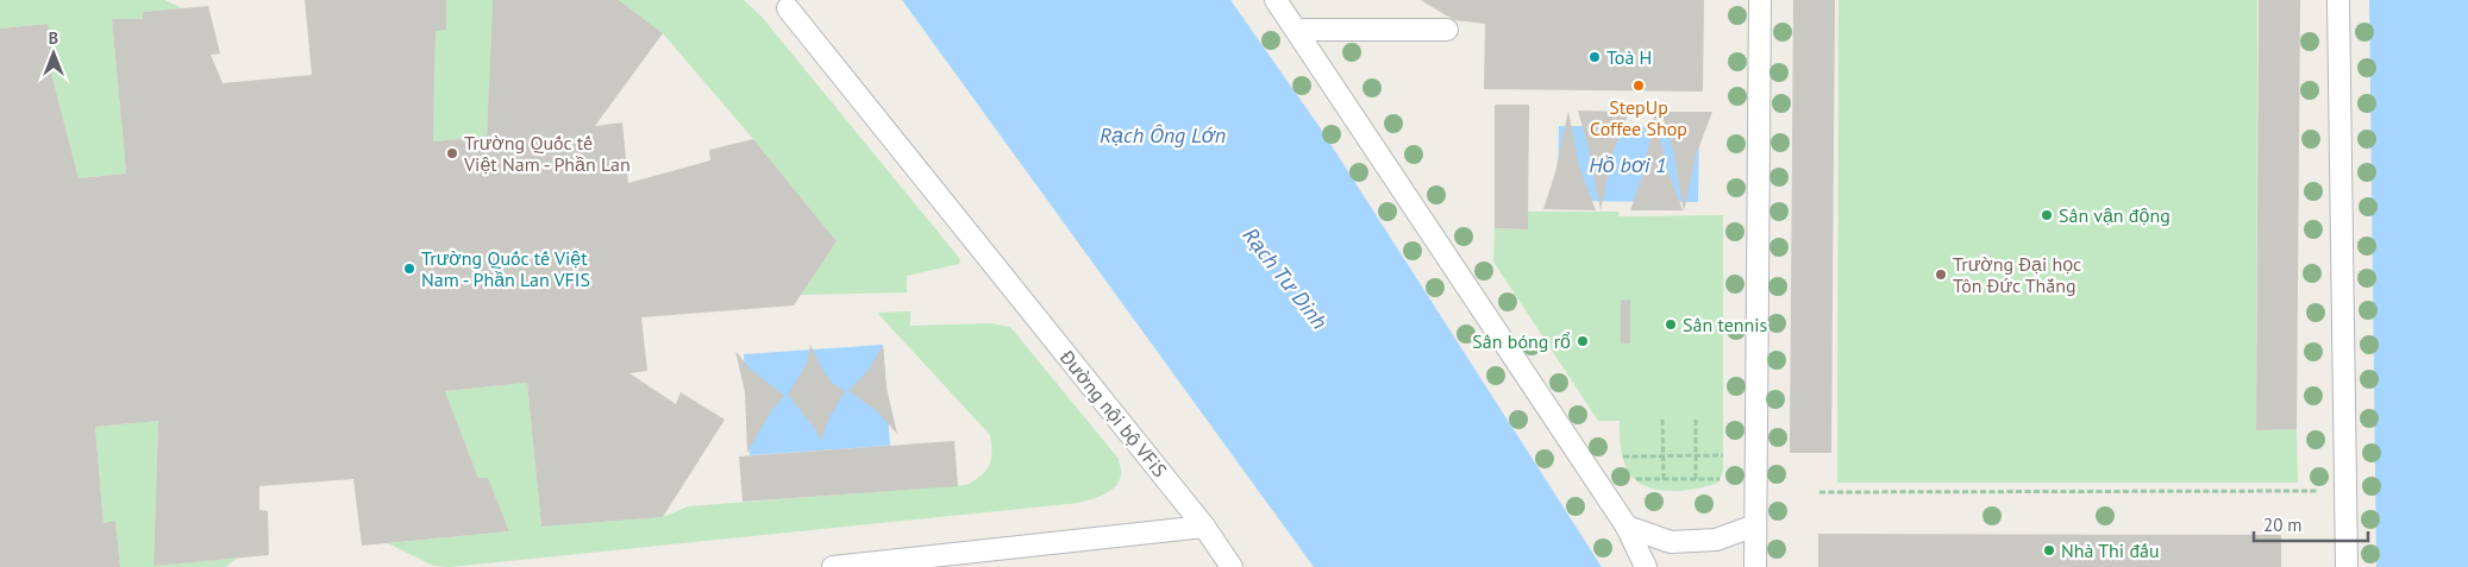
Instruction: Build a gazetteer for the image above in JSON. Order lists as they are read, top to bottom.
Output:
{
  "streets": {
    "lane": ["Đường nội bộ VFiS"]
  },
  "water": ["Rạch Ông Lớn", "Hồ bơi 1", "Rạch Tư Dinh"],
  "places": [
    "Toà H",
    "StepUp Coffee Shop",
    "Trường Quốc tế Việt Nam - Phần Lan",
    "Sân vận động",
    "Trường Quốc tế Việt Nam - Phần Lan VFIS",
    "Trường Đại học Tôn Đức Thắng",
    "Sân tennis",
    "Sân bóng rổ",
    "Nhà Thi đấu"
  ],
  "scale_bar": "20 m",
  "north": "top"
}
